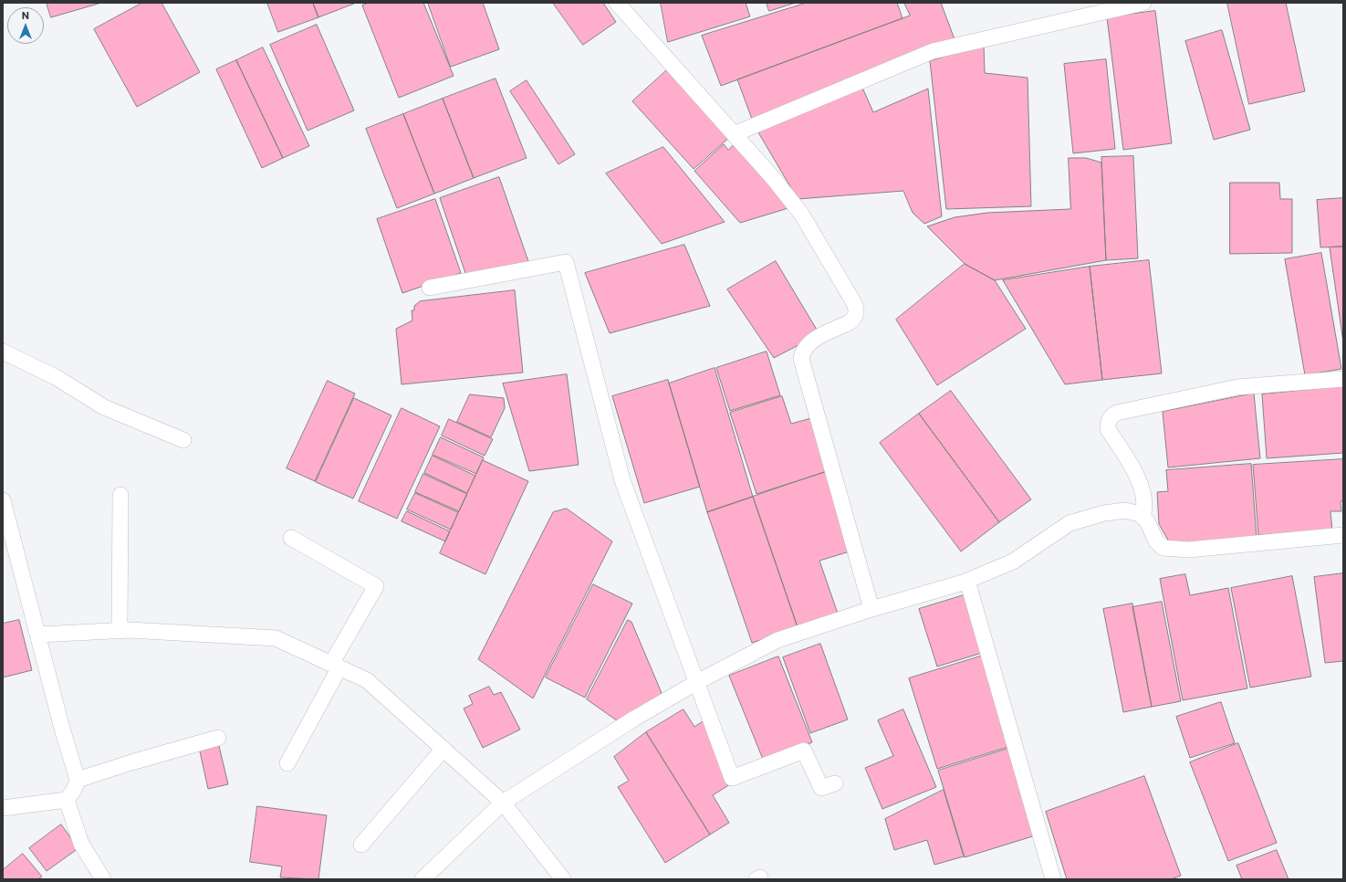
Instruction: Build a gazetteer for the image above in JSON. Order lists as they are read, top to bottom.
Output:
{
  "north": "top"
}
